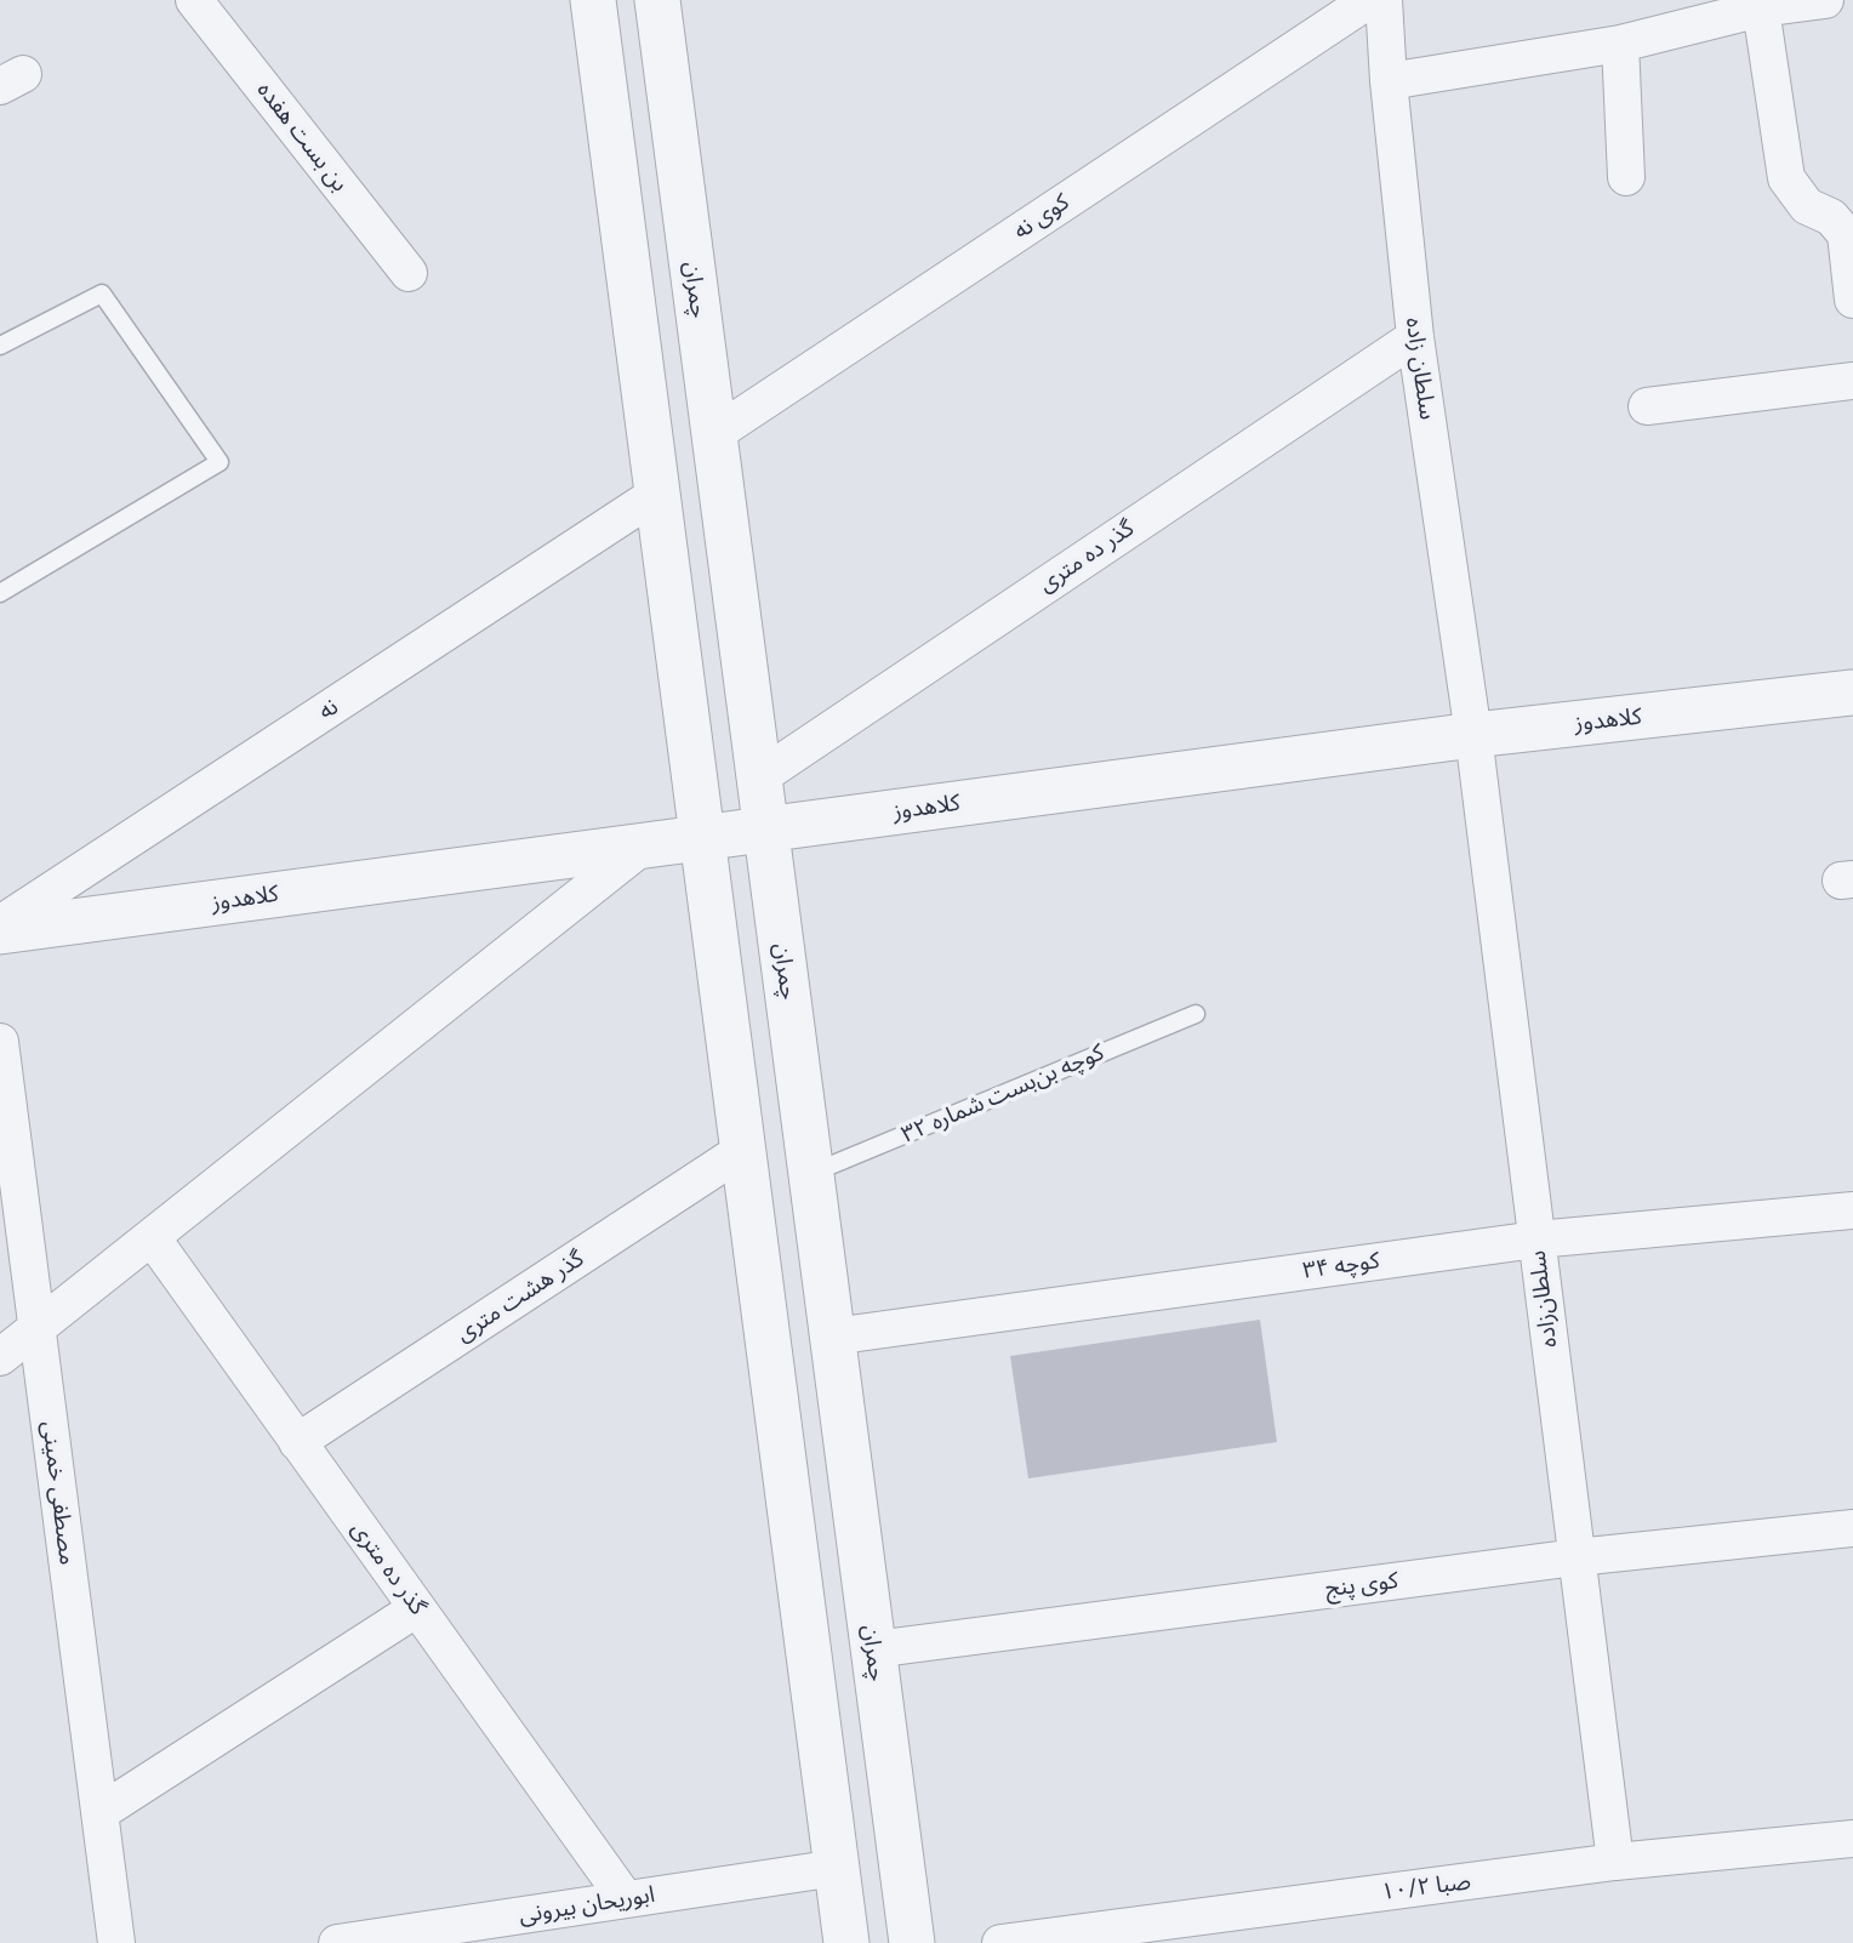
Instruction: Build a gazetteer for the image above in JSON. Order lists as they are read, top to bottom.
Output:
{
  "streets": {
    "street": [
      "بن بست هفده",
      "کوی نه",
      "چمران",
      "سلطان زاده",
      "گذر ده متری",
      "نه",
      "کلاهدوز",
      "کوچه ۳۴",
      "گذر هشت متری",
      "سلطان‌زاده",
      "مصطفی خمینی",
      "کوی پنج",
      "صبا ۱۰/۲",
      "ابوریحان بیرونی"
    ],
    "lane": ["کوچه بن‌بست شماره ۳۲"]
  },
  "crossings": [
    ["کوی نه", "چمران"],
    ["چمران", "گذر ده متری"],
    ["چمران", "کلاهدوز"],
    ["چمران", "کوچه بن‌بست شماره ۳۲"],
    ["چمران", "کوچه ۳۴"],
    ["چمران", "کوی پنج"],
    ["سلطان زاده", "گذر ده متری"],
    ["سلطان زاده", "کلاهدوز"],
    ["سلطان زاده", "سلطان‌زاده"],
    ["گذر ده متری", "گذر هشت متری"],
    ["گذر ده متری", "ابوریحان بیرونی"],
    ["کلاهدوز", "سلطان‌زاده"],
    ["کوچه ۳۴", "سلطان‌زاده"],
    ["سلطان‌زاده", "کوی پنج"],
    ["سلطان‌زاده", "صبا ۱۰/۲"]
  ]
}
